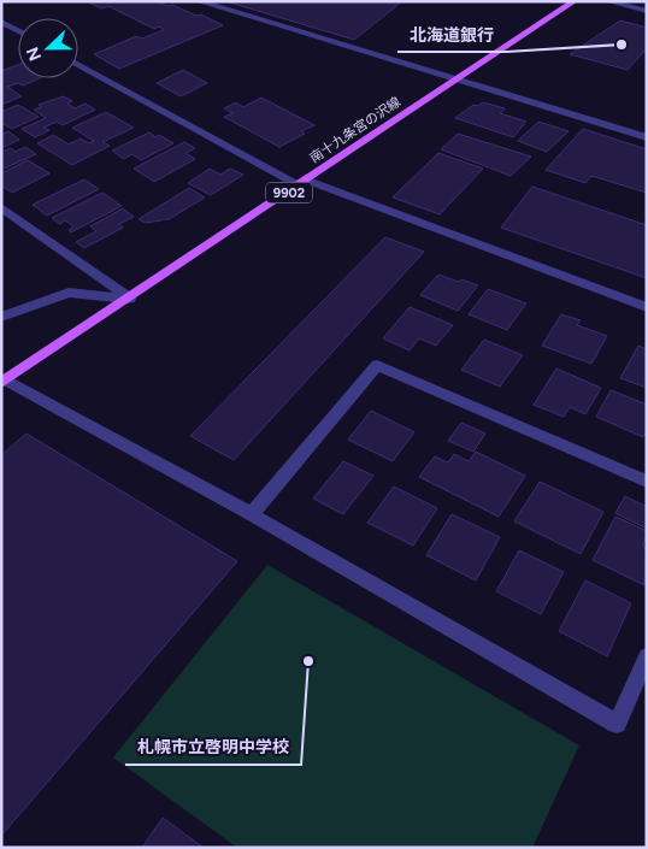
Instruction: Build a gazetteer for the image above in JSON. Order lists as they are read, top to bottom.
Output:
{
  "streets": {
    "main road": ["南十九条宮の沢線", "9902"]
  },
  "places": ["北海道銀行", "札幌市立啓明中学校"],
  "north": "left"
}
